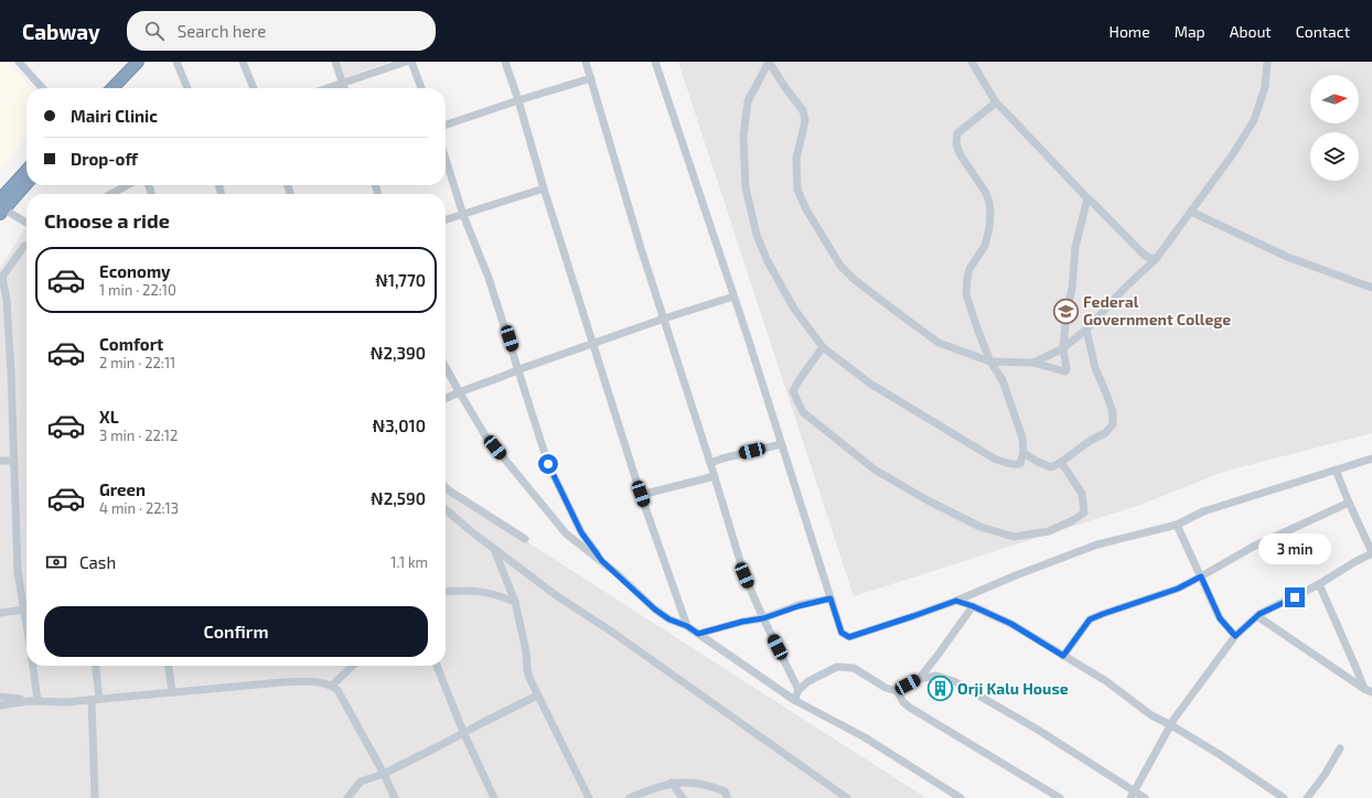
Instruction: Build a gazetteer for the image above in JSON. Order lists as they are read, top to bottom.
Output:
{
  "places": {
    "school or university": ["Federal Government College"],
    "building": ["Orji Kalu House"]
  },
  "north": "right",
  "page": {
    "header": "Cabway",
    "search": "Search here",
    "nav": [
      "Home",
      "Map",
      "About",
      "Contact"
    ],
    "banner": ["Mairi Clinic", "Drop-off"],
    "heading": "Choose a ride",
    "list": [
      {
        "name": "Economy",
        "note": "1 min · 22:10",
        "value": "₦1,770"
      },
      {
        "name": "Comfort",
        "note": "2 min · 22:11",
        "value": "₦2,390"
      },
      {
        "name": "XL",
        "note": "3 min · 22:12",
        "value": "₦3,010"
      },
      {
        "name": "Green",
        "note": "4 min · 22:13",
        "value": "₦2,590"
      }
    ],
    "bubble": "3 min",
    "pay": ["Cash", "1.1 km"],
    "buttons": "Confirm"
  }
}
